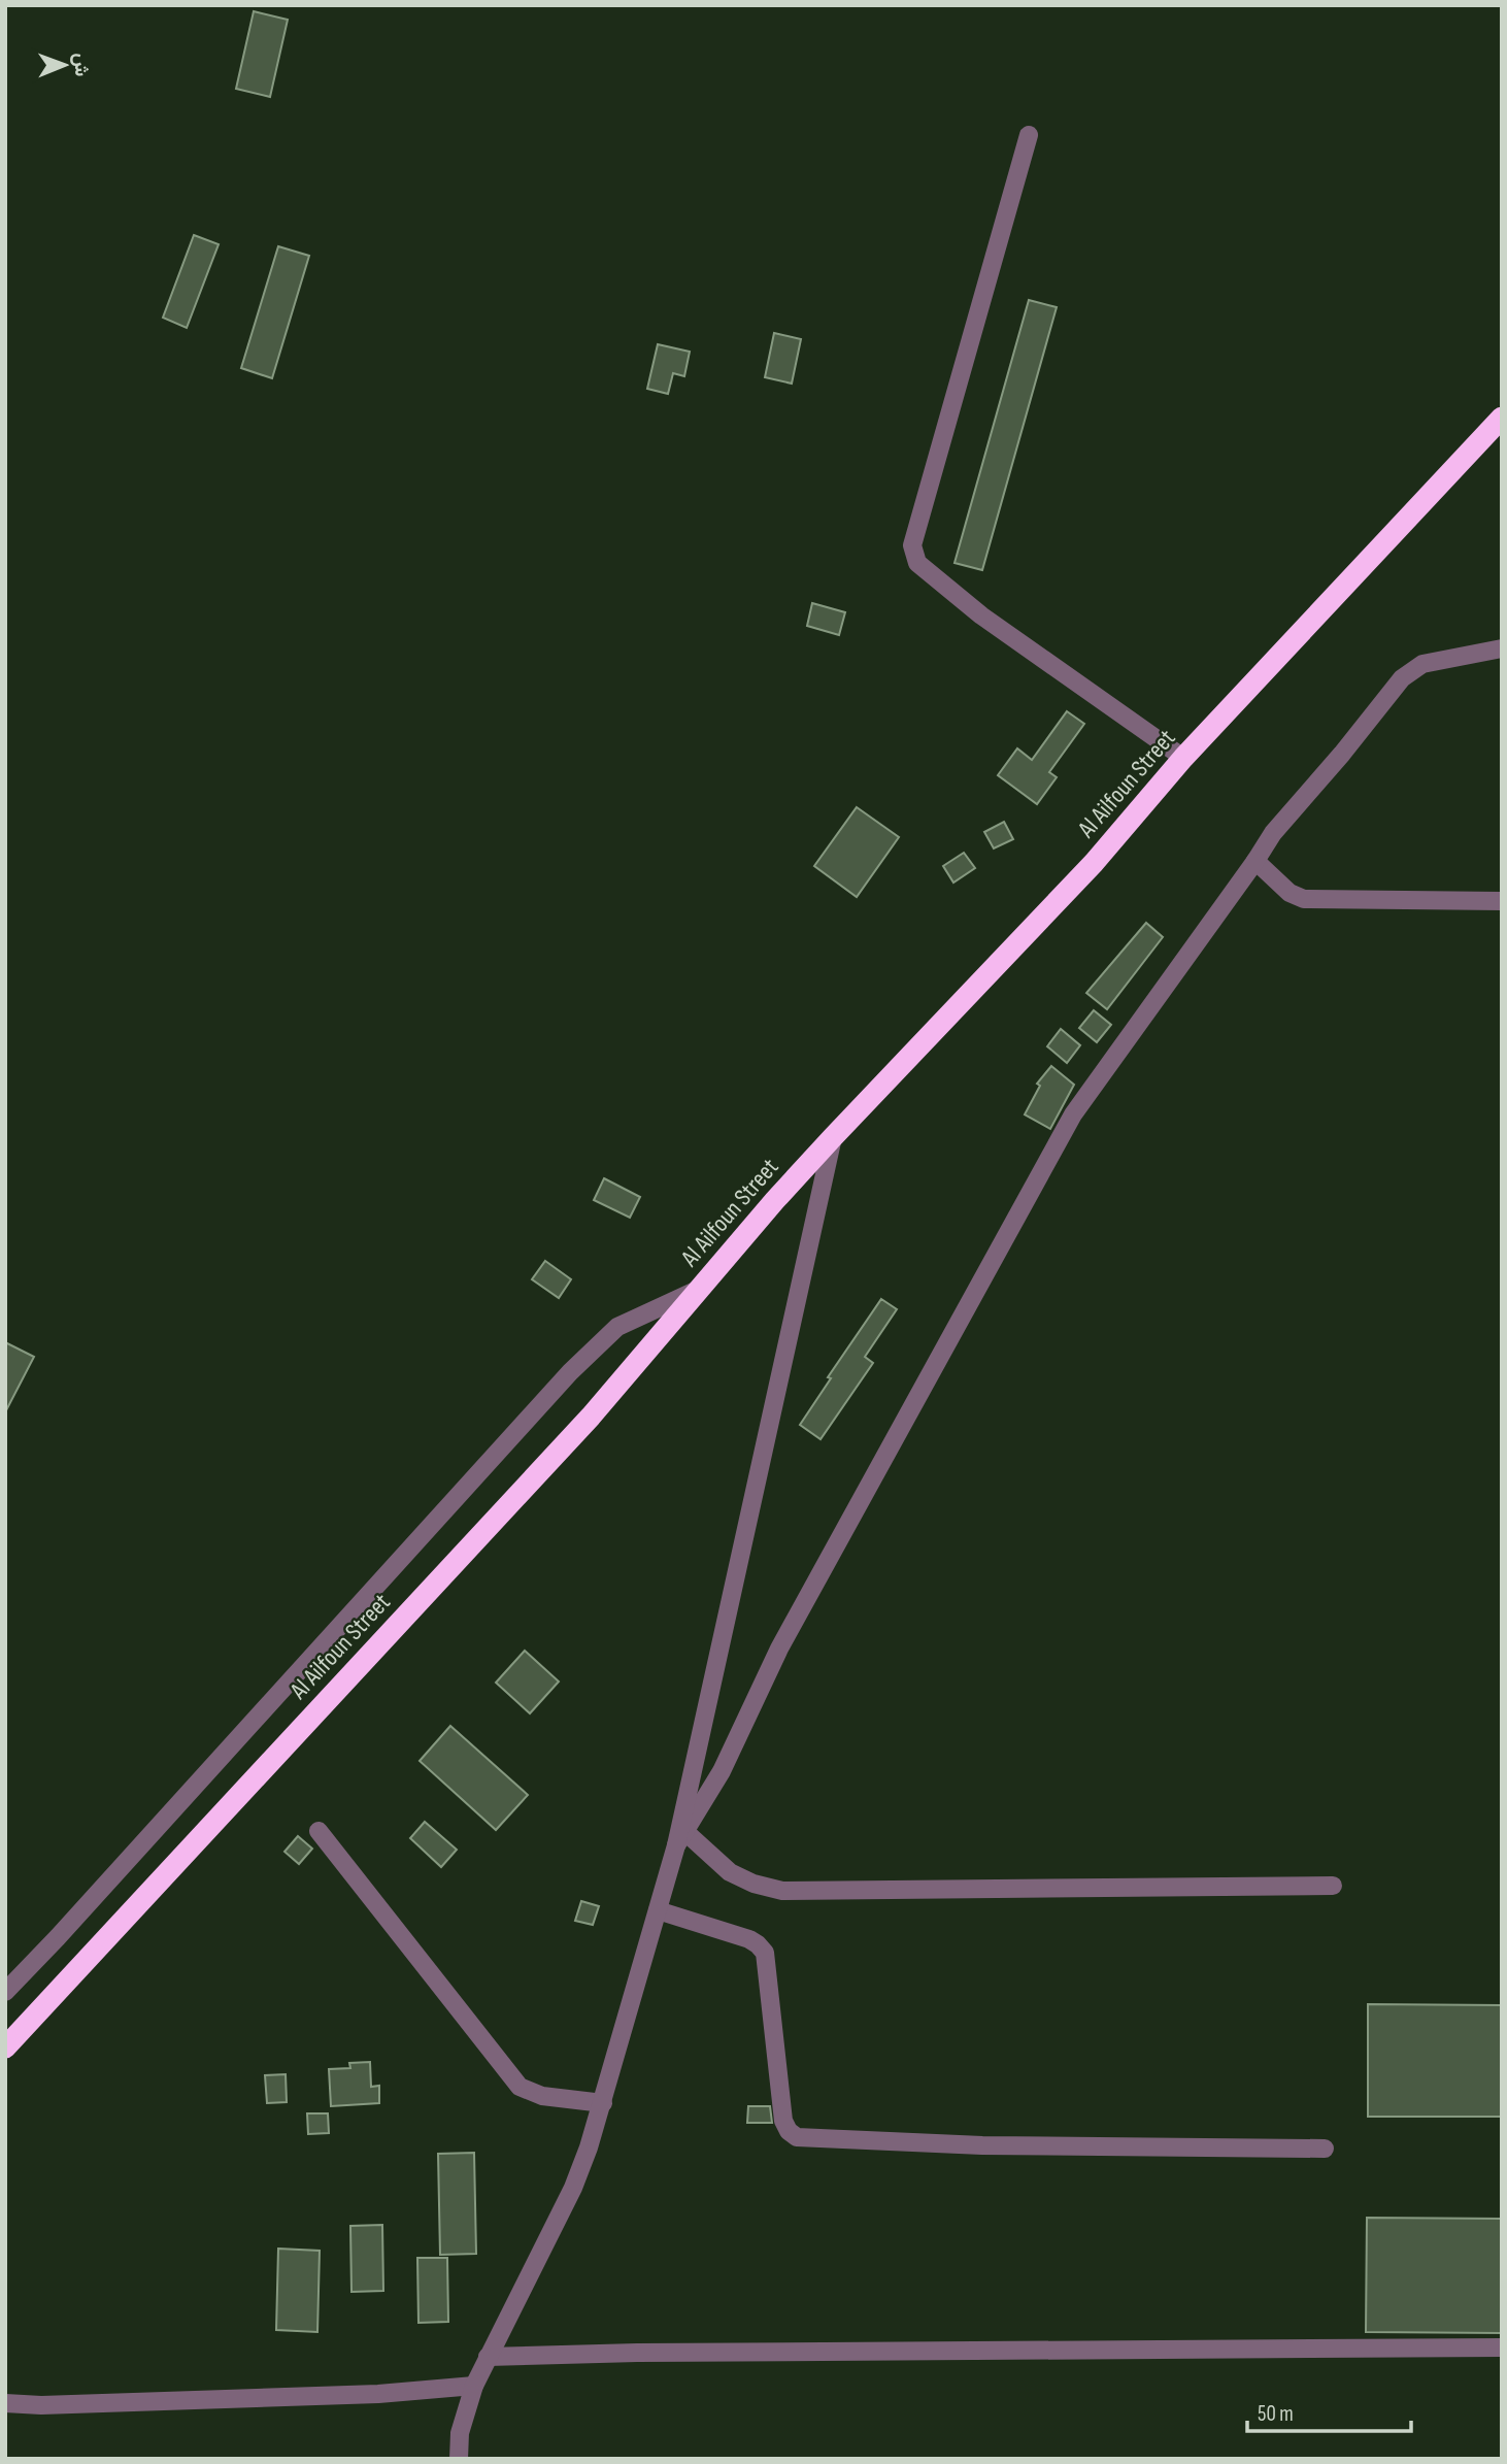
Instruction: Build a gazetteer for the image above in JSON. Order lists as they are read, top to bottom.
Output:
{
  "streets": {
    "highway": ["Al Ailfoun Street"]
  },
  "scale_bar": "50 m",
  "north": "right"
}
